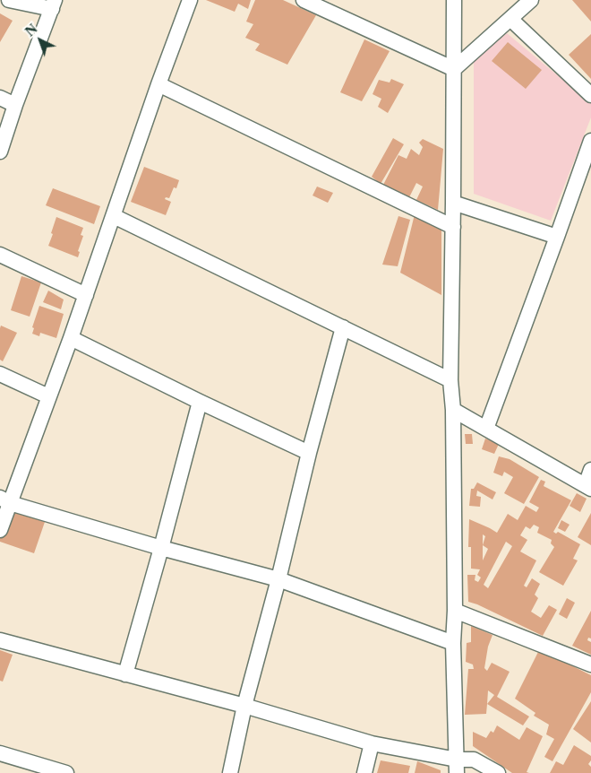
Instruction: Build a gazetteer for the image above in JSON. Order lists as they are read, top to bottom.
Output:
{
  "north": "top left"
}
